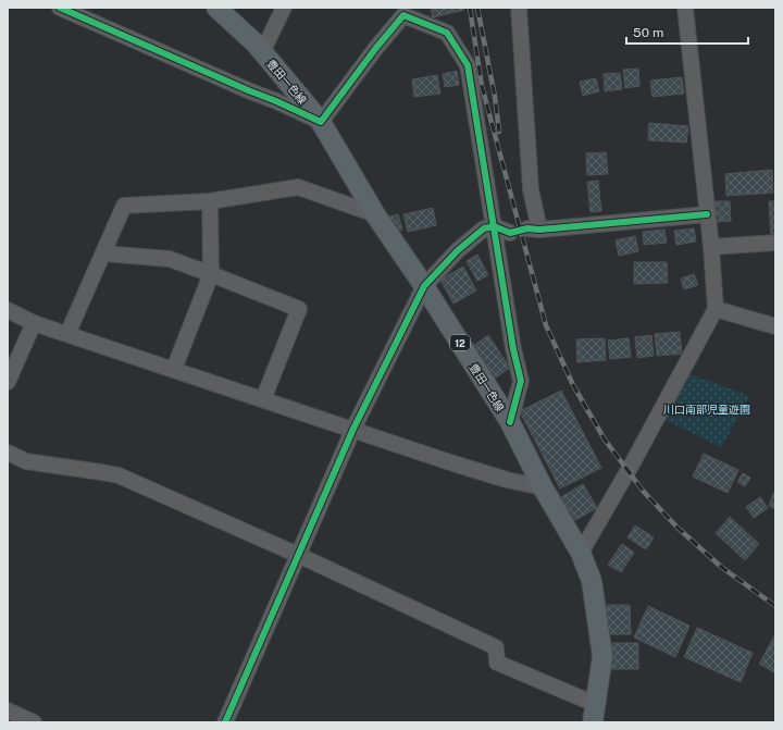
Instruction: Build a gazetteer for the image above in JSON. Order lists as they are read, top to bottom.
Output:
{
  "streets": {
    "main road": ["豊田一色線", "12"]
  },
  "parks": ["川口南部児童遊園"],
  "scale_bar": "50 m"
}
